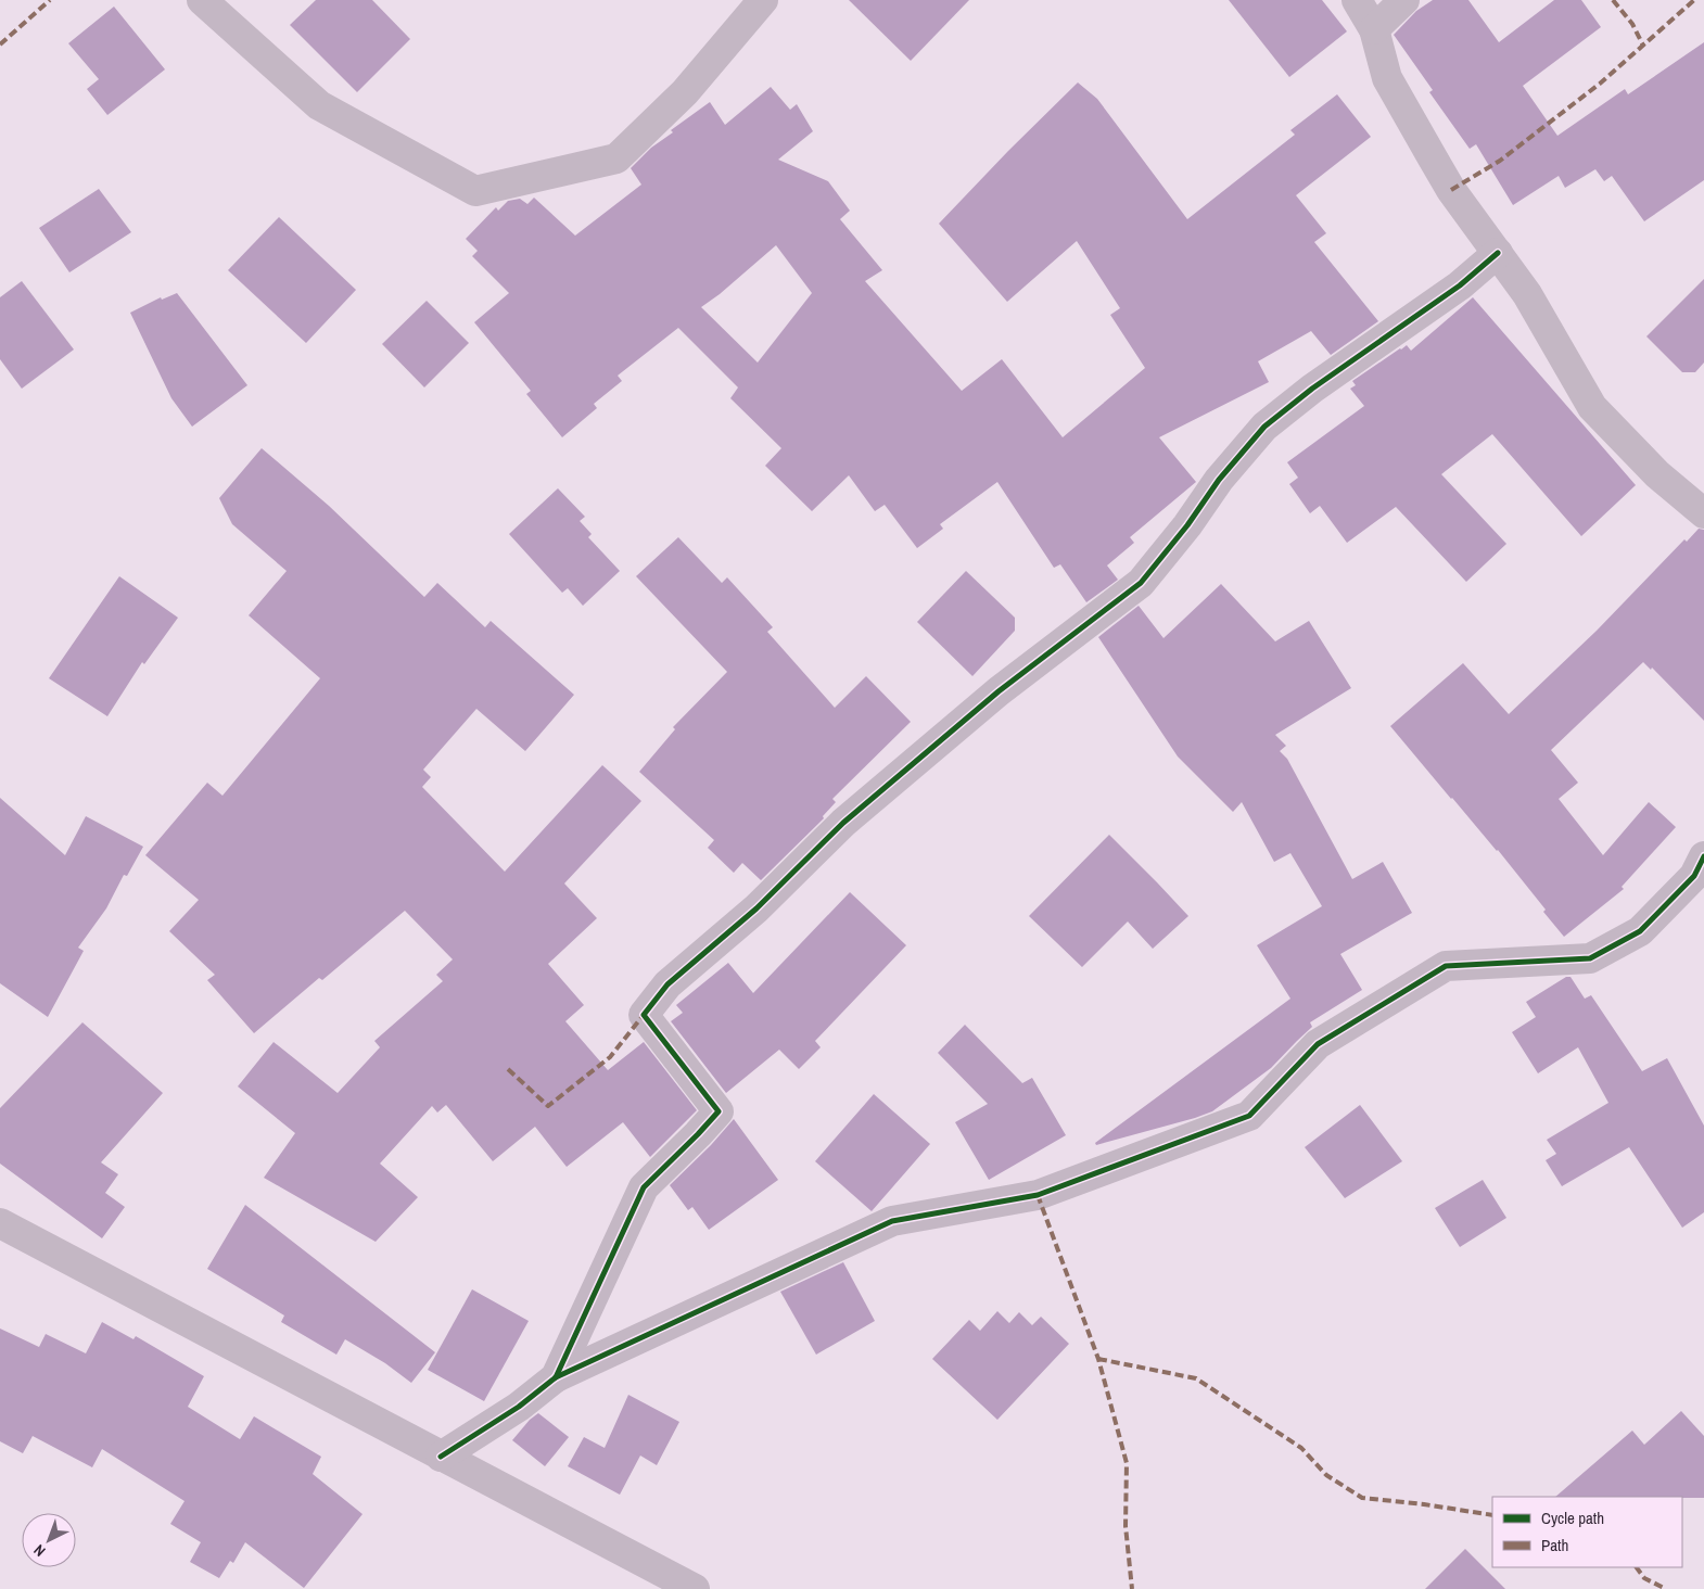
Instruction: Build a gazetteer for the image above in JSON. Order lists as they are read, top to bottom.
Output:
{
  "legend": ["Cycle path", "Path"],
  "north": "bottom left"
}
